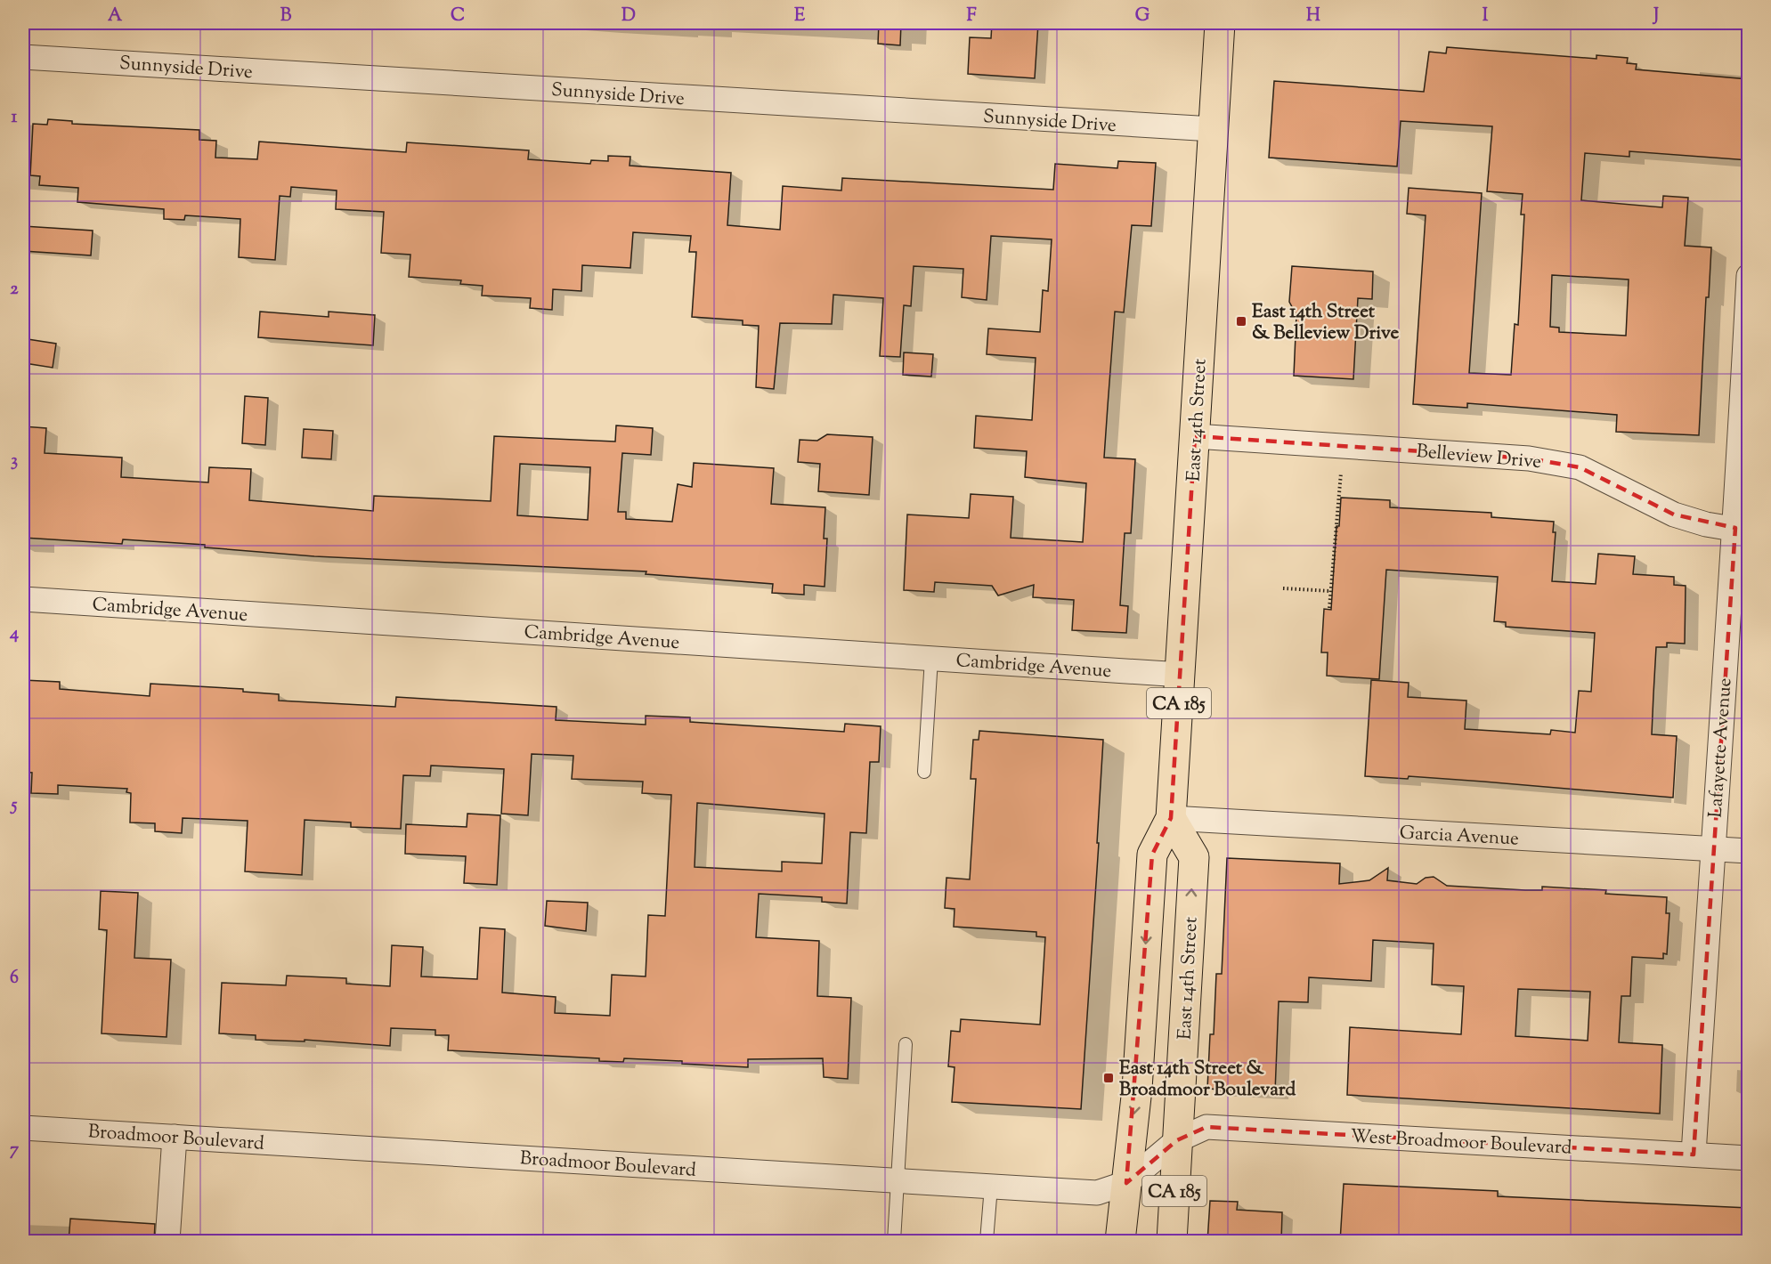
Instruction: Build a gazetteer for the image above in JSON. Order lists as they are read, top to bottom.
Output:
{
  "streets": {
    "main road": ["East 14th Street", "CA 185"],
    "street": [
      "Sunnyside Drive",
      "Belleview Drive",
      "Cambridge Avenue",
      "Lafayette Avenue",
      "Garcia Avenue",
      "Broadmoor Boulevard",
      "West Broadmoor Boulevard"
    ]
  },
  "crossings": [
    ["Sunnyside Drive", "East 14th Street"],
    ["East 14th Street", "Belleview Drive"],
    ["East 14th Street", "Cambridge Avenue"],
    ["East 14th Street", "Garcia Avenue"],
    ["East 14th Street", "Broadmoor Boulevard"],
    ["East 14th Street", "West Broadmoor Boulevard"],
    ["Belleview Drive", "Lafayette Avenue"],
    ["Lafayette Avenue", "Garcia Avenue"],
    ["Lafayette Avenue", "West Broadmoor Boulevard"],
    ["Broadmoor Boulevard", "West Broadmoor Boulevard"]
  ],
  "places": {
    "transit": ["East 14th Street & Belleview Drive", "East 14th Street & Broadmoor Boulevard"]
  },
  "grid": {
    "columns": [
      "A",
      "B",
      "C",
      "D",
      "E",
      "F",
      "G",
      "H",
      "I",
      "J"
    ],
    "rows": [
      "1",
      "2",
      "3",
      "4",
      "5",
      "6",
      "7"
    ]
  }
}
